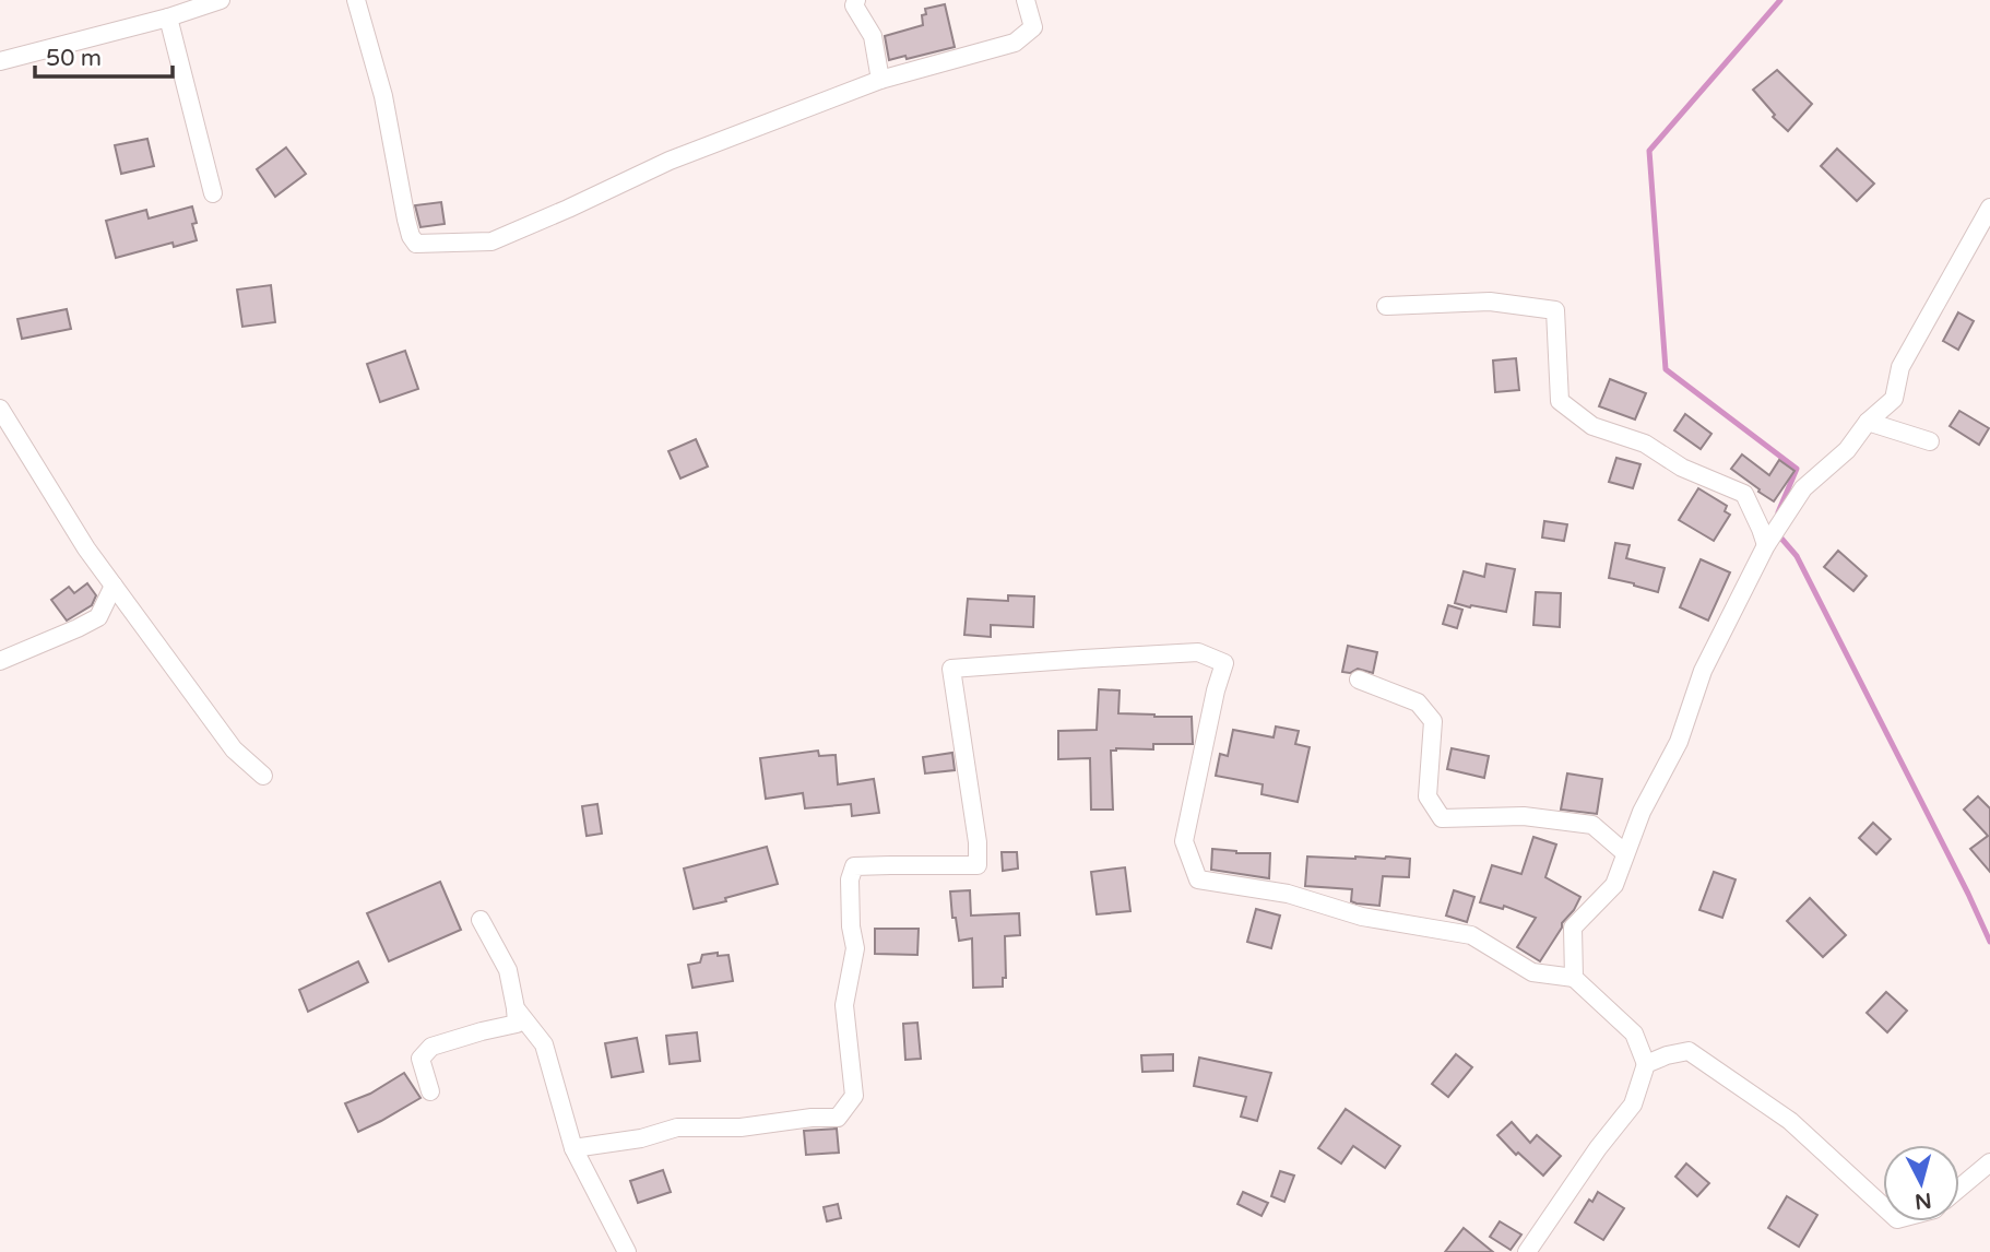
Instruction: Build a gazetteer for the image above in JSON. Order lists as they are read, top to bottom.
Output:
{
  "scale_bar": "50 m",
  "north": "bottom"
}
